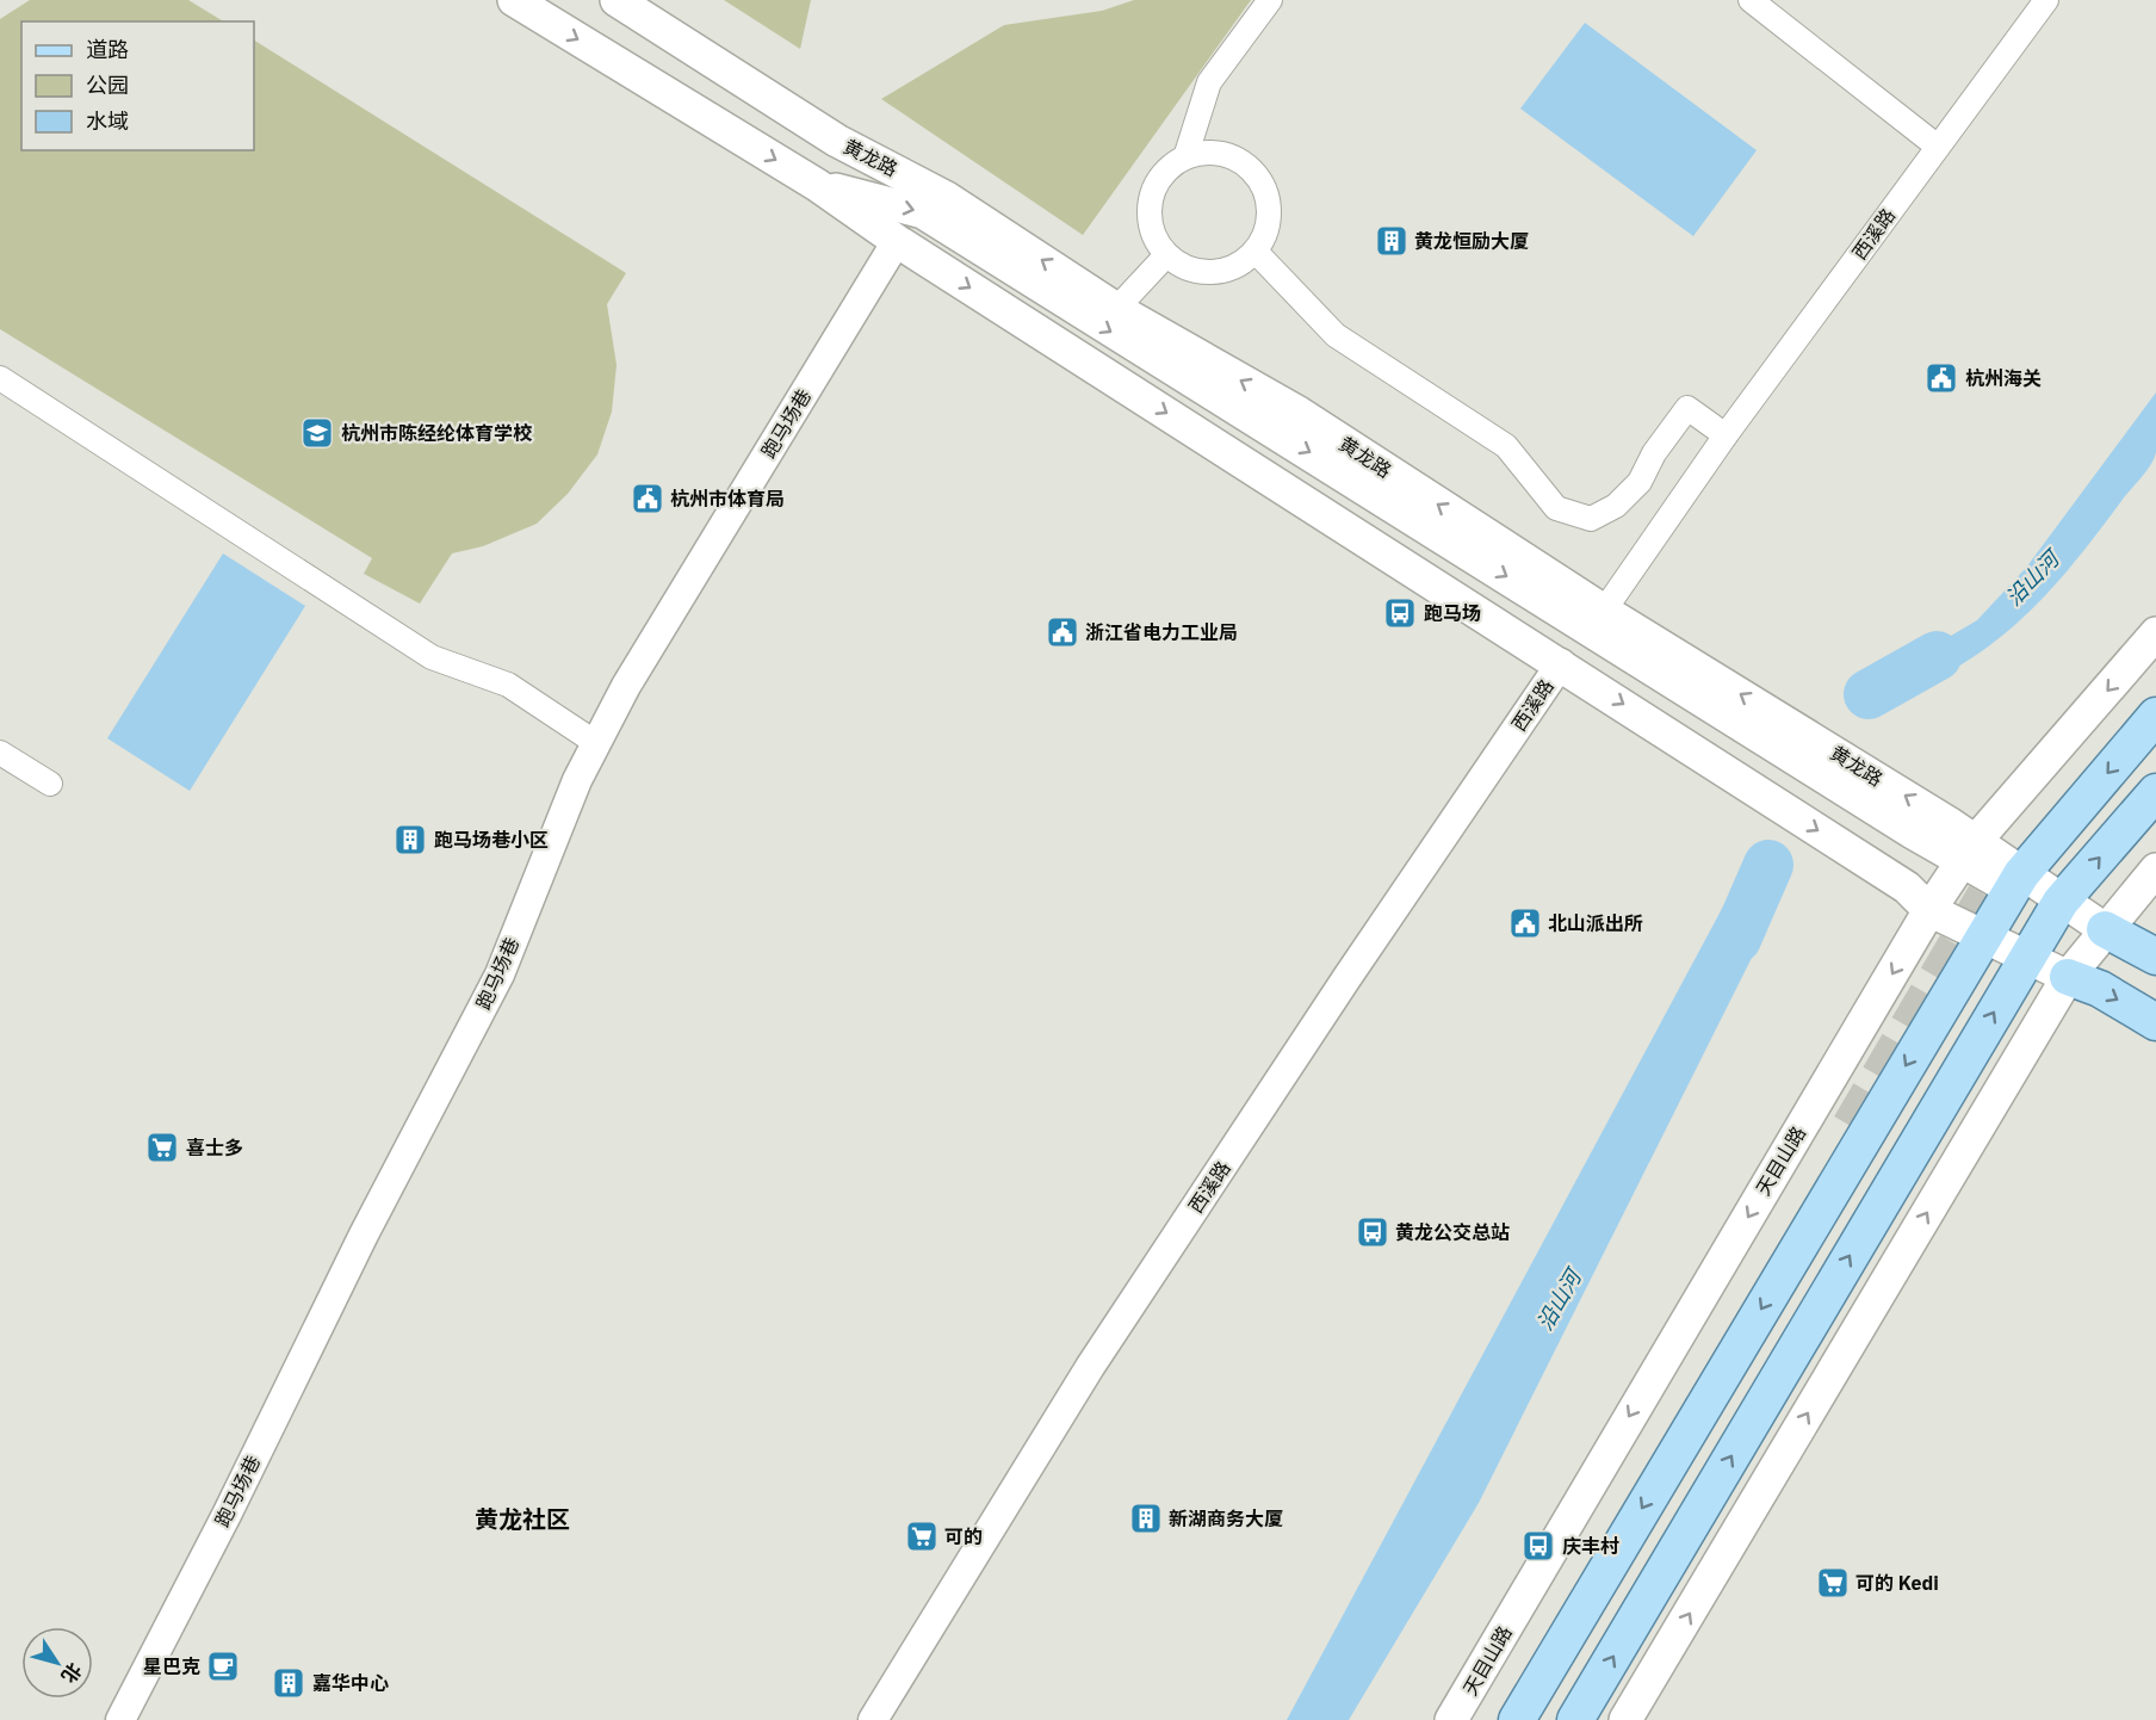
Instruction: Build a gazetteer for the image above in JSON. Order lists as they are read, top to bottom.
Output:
{
  "streets": {
    "main road": ["黄龙路", "天目山路"],
    "street": ["西溪路", "跑马场巷"]
  },
  "crossings": [
    ["黄龙路", "西溪路"],
    ["黄龙路", "天目山路"]
  ],
  "districts": ["黄龙社区"],
  "water": ["沿山河"],
  "places": {
    "building": [
      "黄龙恒励大厦",
      "跑马场巷小区",
      "新湖商务大厦",
      "嘉华中心"
    ],
    "public building": [
      "杭州海关",
      "杭州市体育局",
      "浙江省电力工业局",
      "北山派出所"
    ],
    "school or university": ["杭州市陈经纶体育学校"],
    "bus stop": ["跑马场", "黄龙公交总站", "庆丰村"],
    "supermarket": ["喜士多", "可的", "可的 Kedi"],
    "cafe": ["星巴克"]
  },
  "legend": ["道路", "公园", "水域"],
  "north": "bottom right"
}
